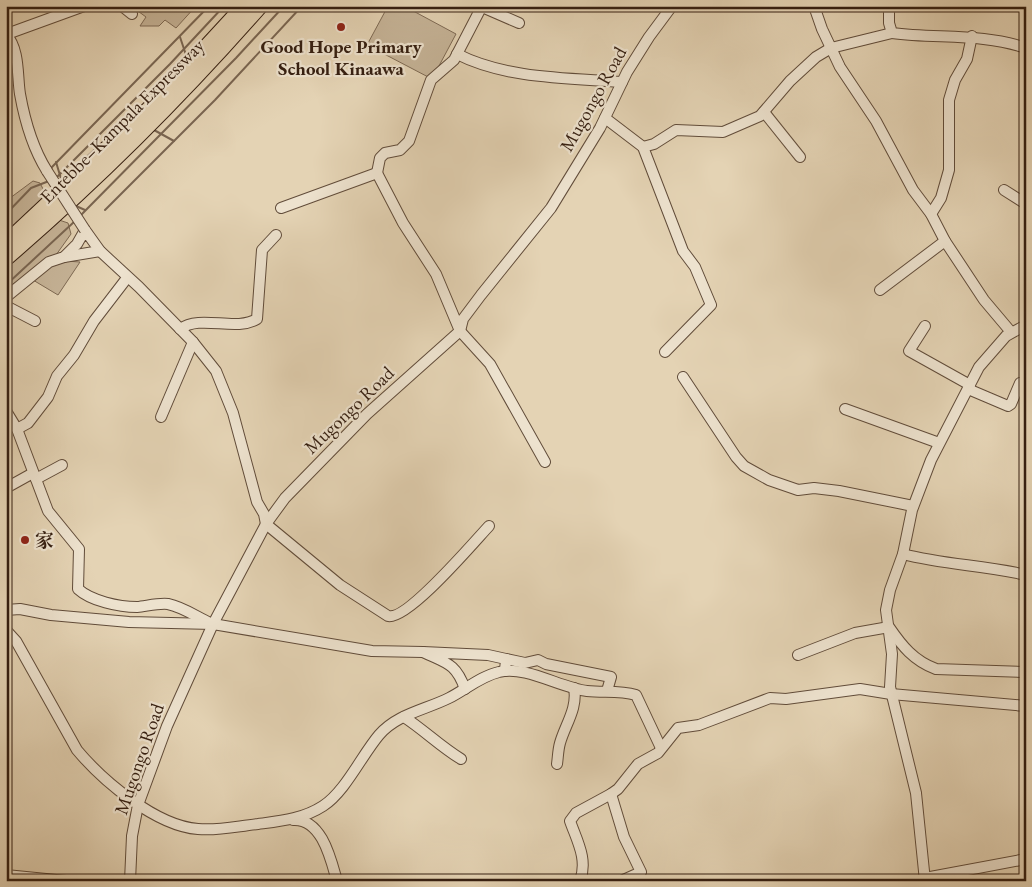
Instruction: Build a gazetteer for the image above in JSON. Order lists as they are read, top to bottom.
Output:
{
  "streets": {
    "highway": ["Entebbe–Kampala Expressway"],
    "street": ["Mugongo Road"]
  },
  "places": ["Good Hope Primary School Kinaawa", "家"]
}
